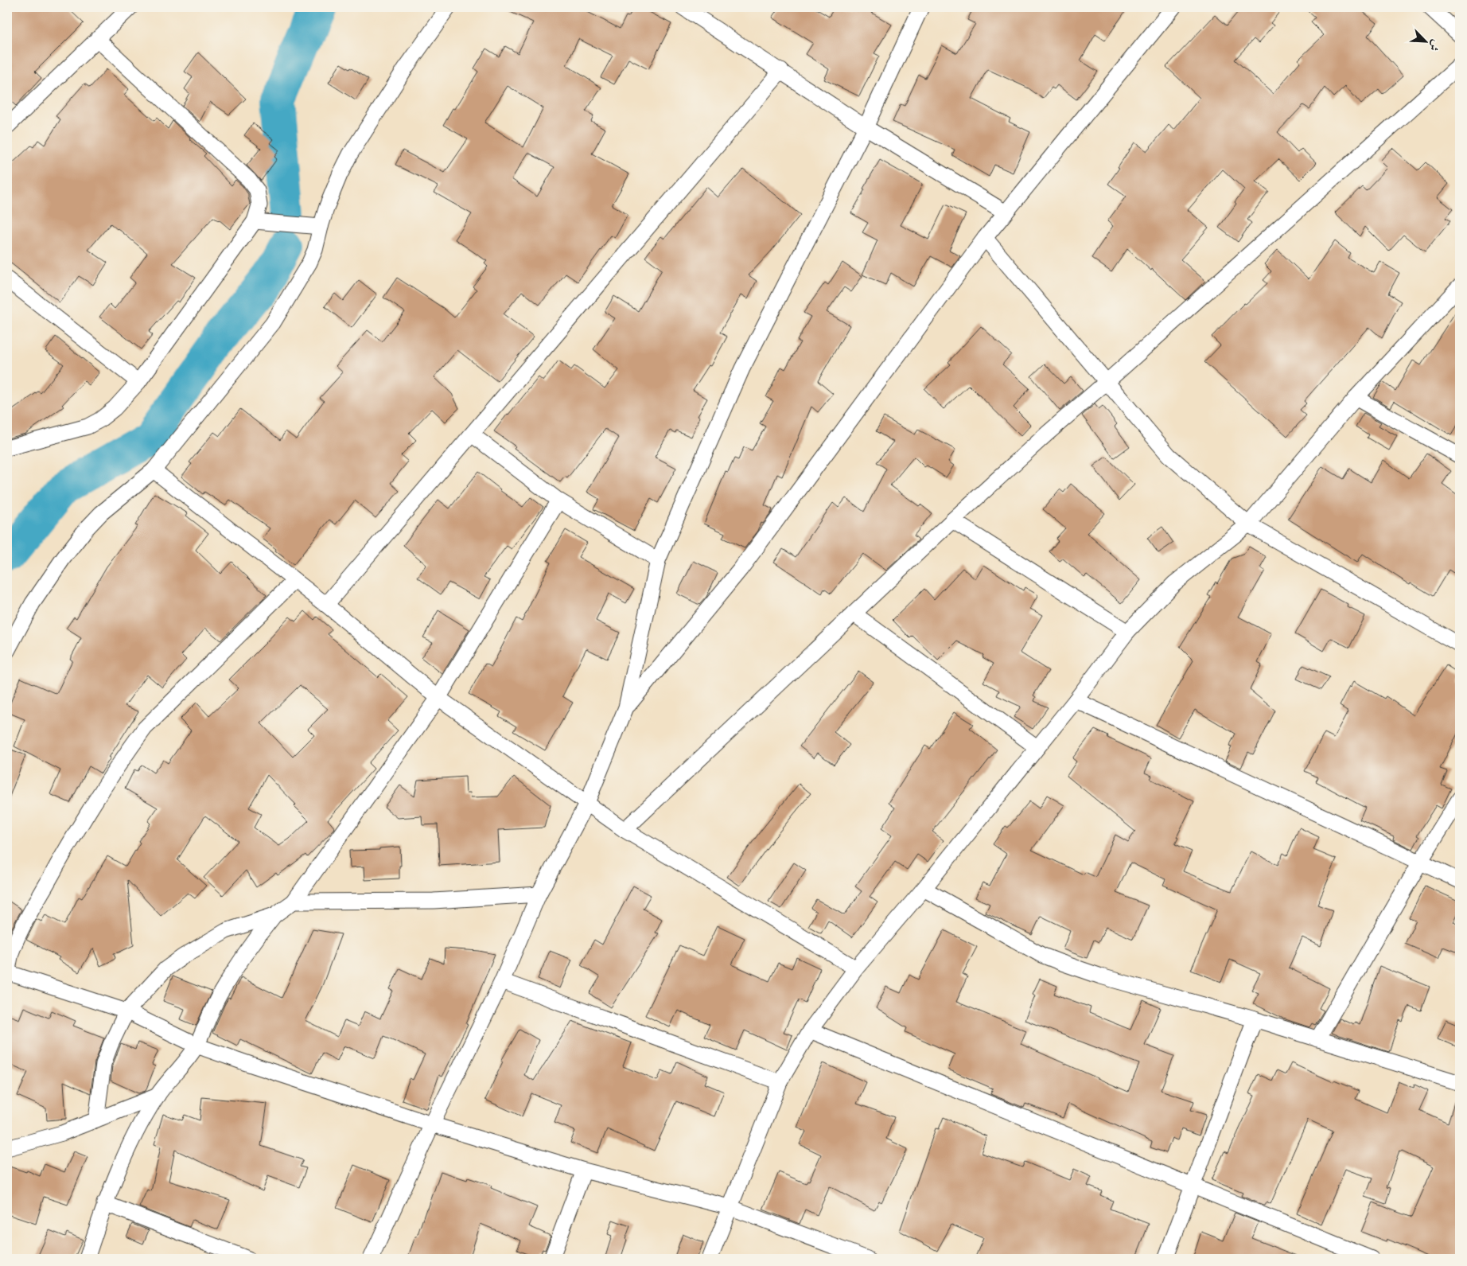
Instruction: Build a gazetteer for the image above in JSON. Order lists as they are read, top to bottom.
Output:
{
  "north": "bottom right"
}
